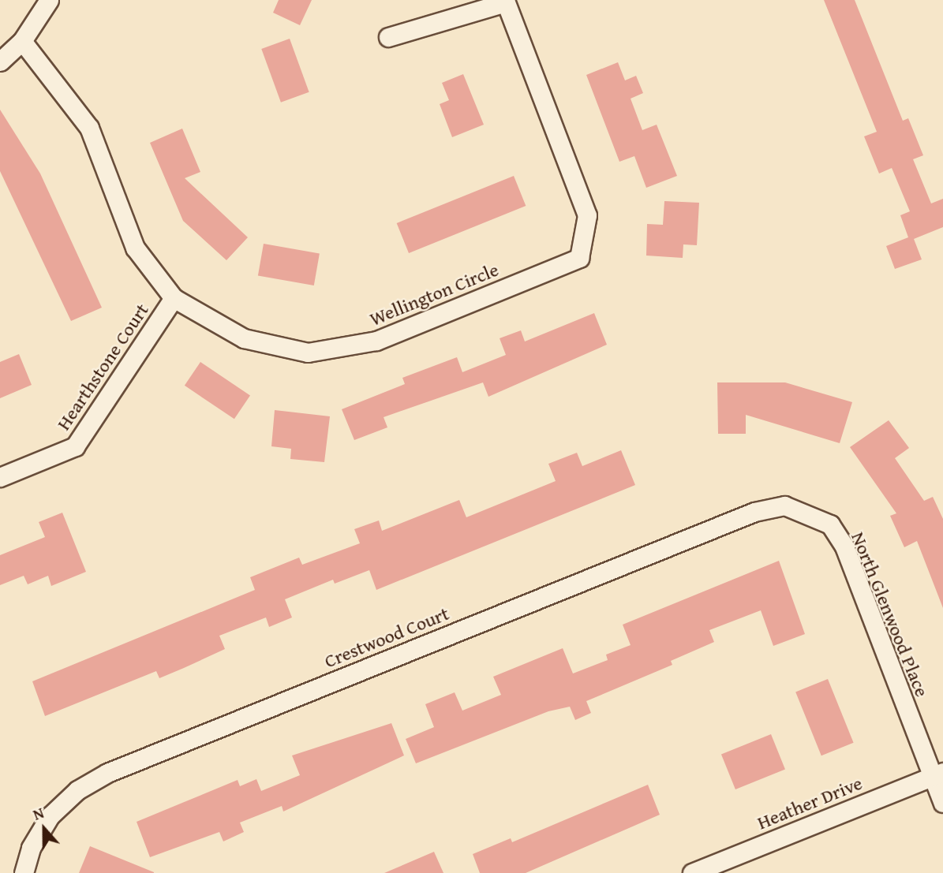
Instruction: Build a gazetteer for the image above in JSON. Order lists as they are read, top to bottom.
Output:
{
  "streets": {
    "street": [
      "Wellington Circle",
      "Hearthstone Court",
      "North Glenwood Place",
      "Crestwood Court",
      "Heather Drive"
    ]
  },
  "crossings": [
    ["Wellington Circle", "Hearthstone Court"],
    ["North Glenwood Place", "Crestwood Court"],
    ["North Glenwood Place", "Heather Drive"]
  ],
  "north": "top"
}
